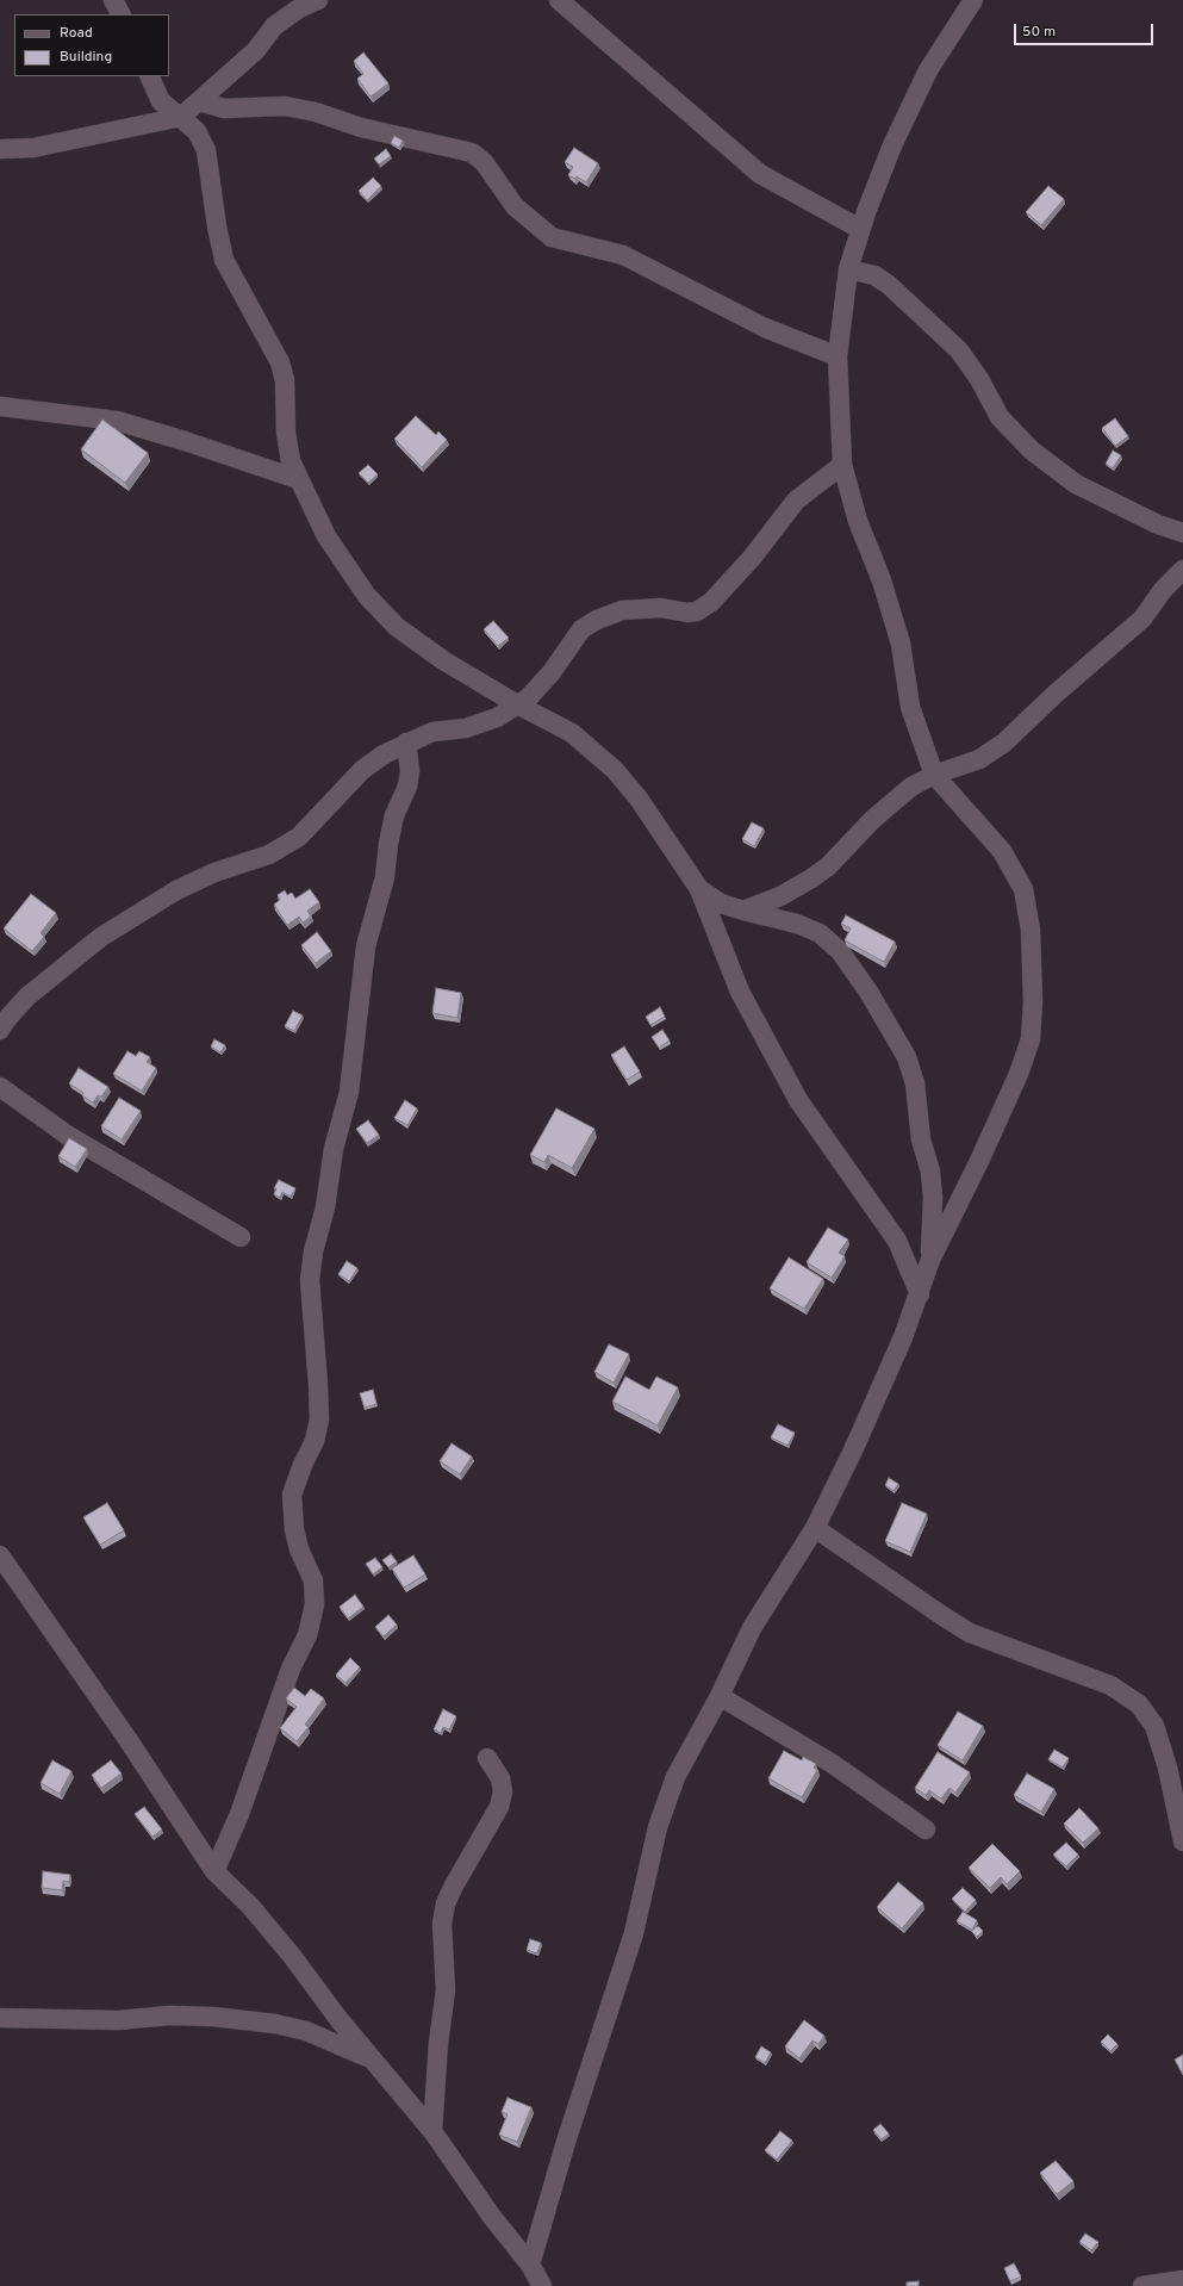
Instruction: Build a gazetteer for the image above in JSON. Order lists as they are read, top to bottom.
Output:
{
  "legend": ["Road", "Building"],
  "scale_bar": "50 m"
}
